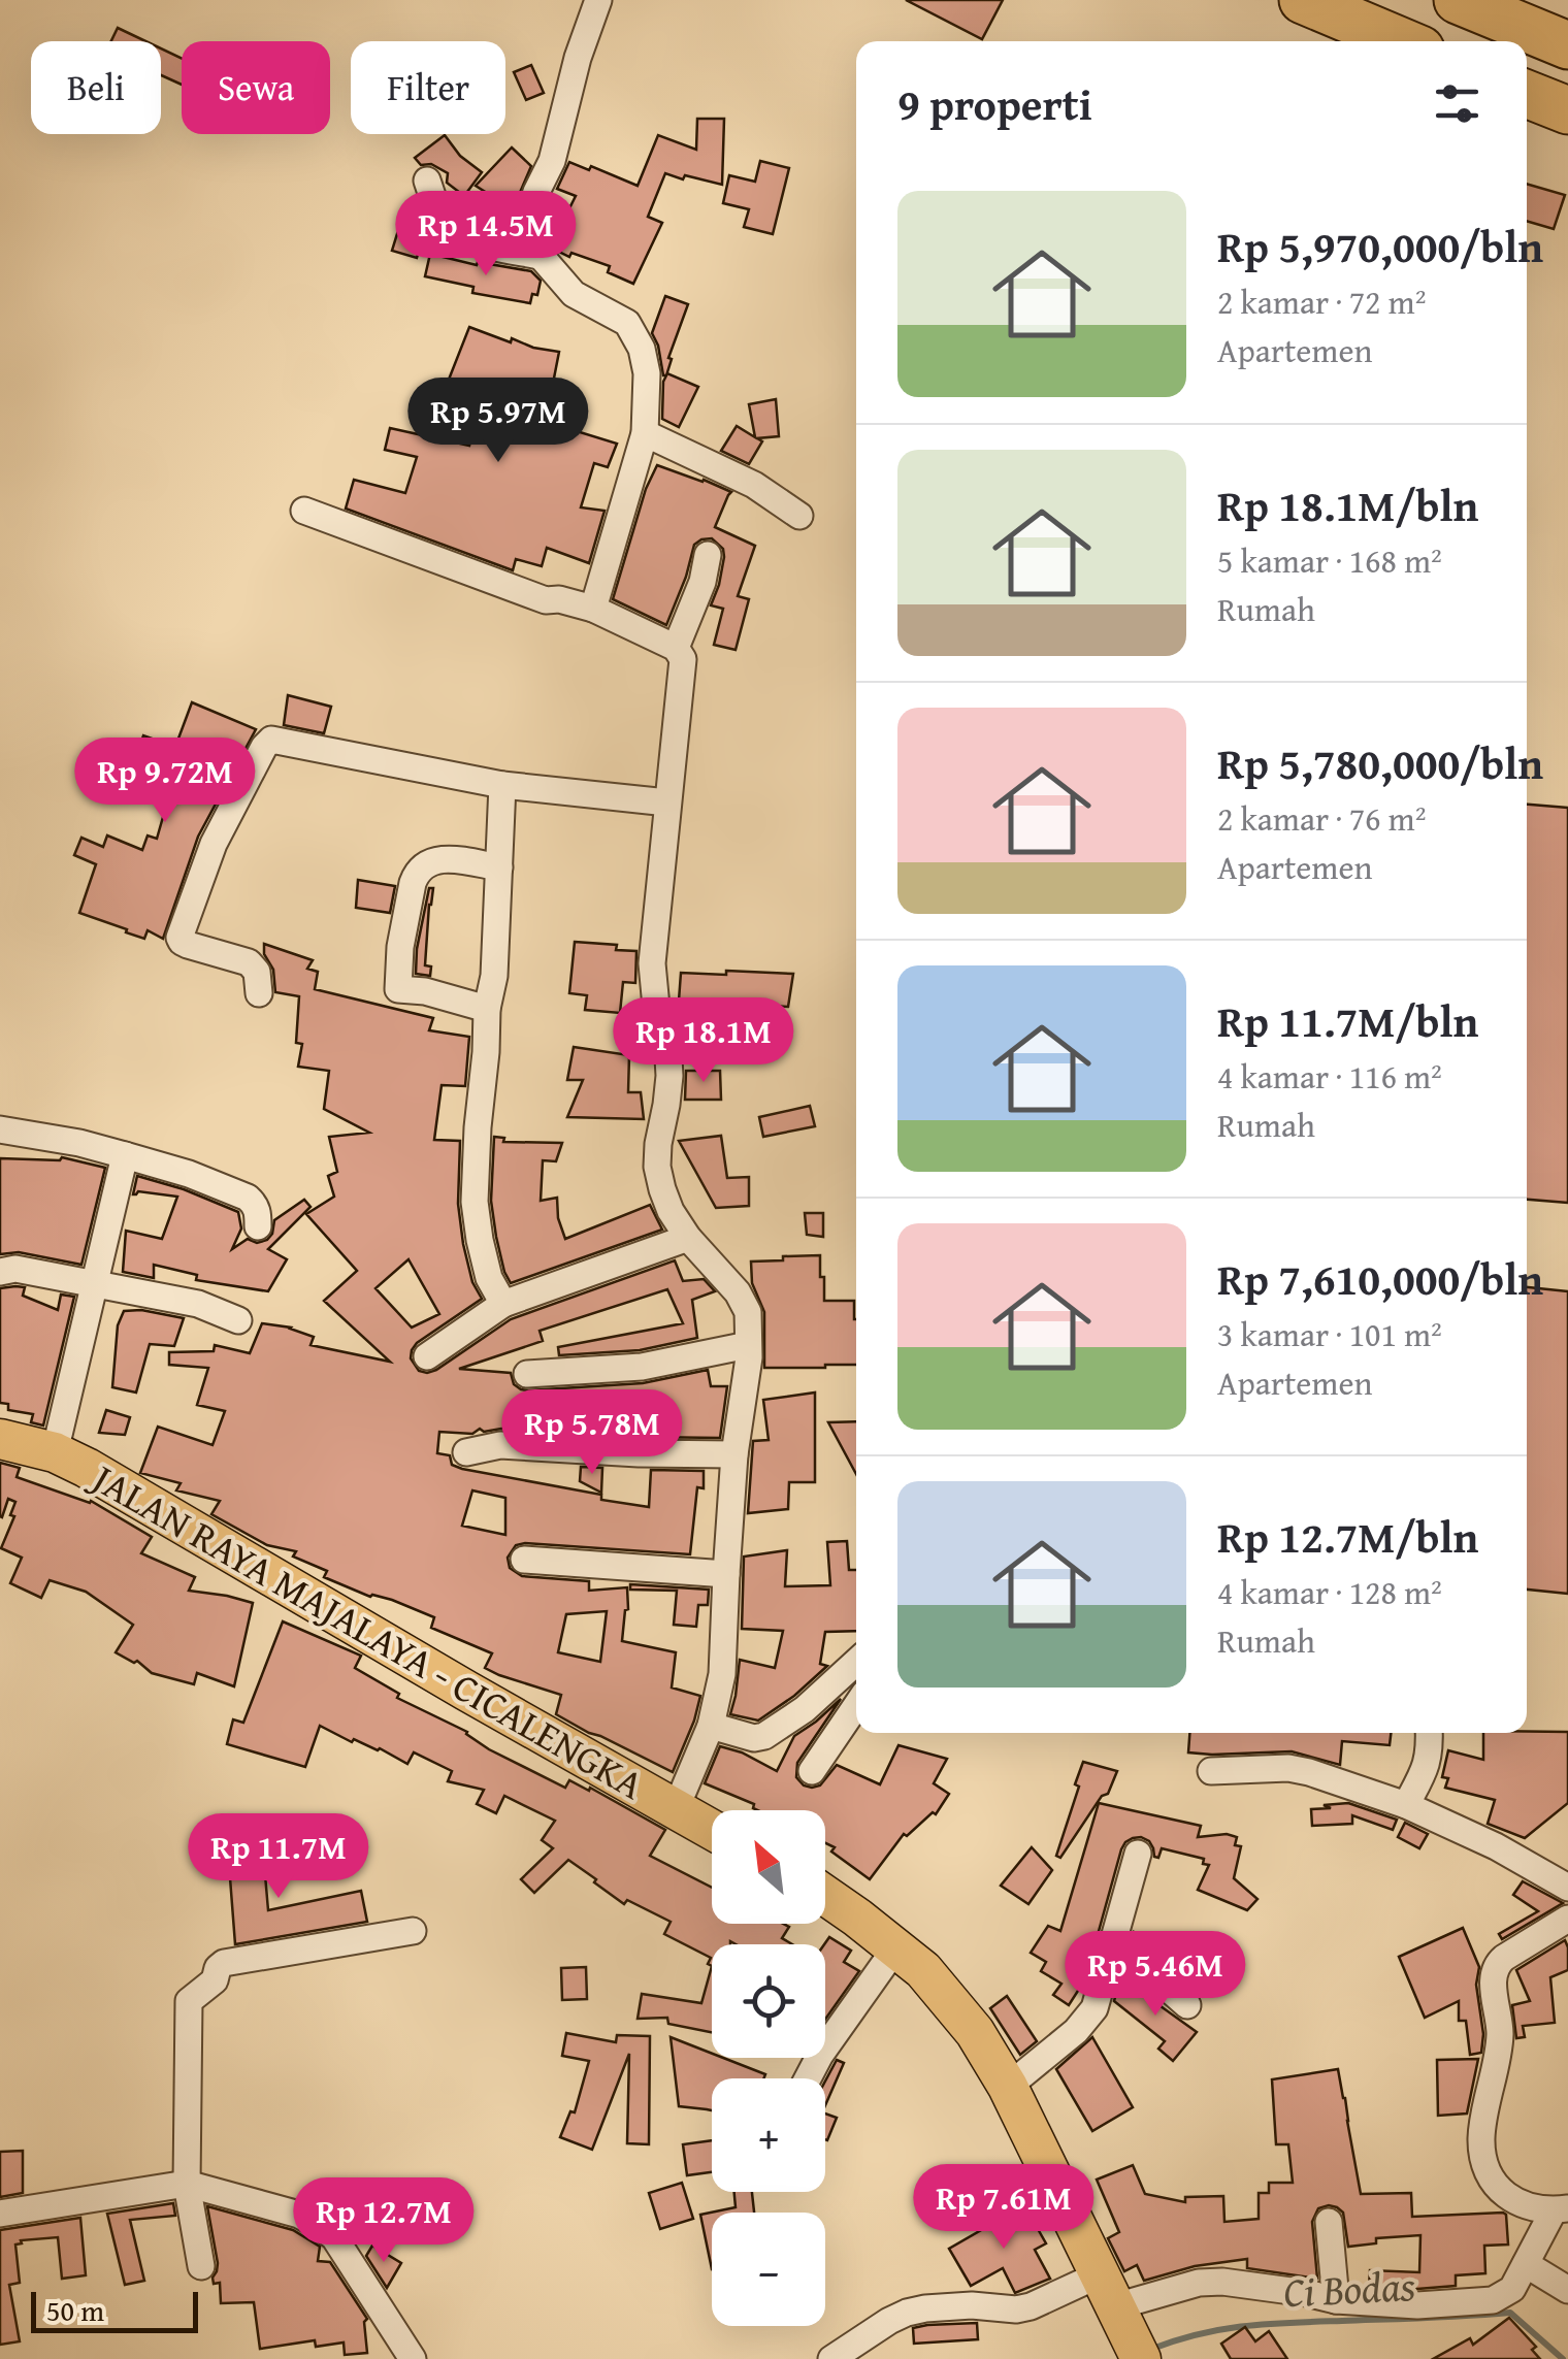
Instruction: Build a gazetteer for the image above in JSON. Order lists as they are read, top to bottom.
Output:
{
  "streets": {
    "main road": ["JALAN RAYA MAJALAYA - CICALENGKA"]
  },
  "water": ["Ci Bodas"],
  "scale_bar": "50 m",
  "north": "top left",
  "page": {
    "chip": ["Beli", "Sewa", "Filter"],
    "heading": "9 properti",
    "list": [
      {
        "name": "Rp 5,970,000/bln",
        "note": "2 kamar · 72 m² · Apartemen"
      },
      {
        "name": "Rp 18.1M/bln",
        "note": "5 kamar · 168 m² · Rumah"
      },
      {
        "name": "Rp 5,780,000/bln",
        "note": "2 kamar · 76 m² · Apartemen"
      },
      {
        "name": "Rp 11.7M/bln",
        "note": "4 kamar · 116 m² · Rumah"
      },
      {
        "name": "Rp 7,610,000/bln",
        "note": "3 kamar · 101 m² · Apartemen"
      },
      {
        "name": "Rp 12.7M/bln",
        "note": "4 kamar · 128 m² · Rumah"
      }
    ],
    "price": [
      "Rp 14.5M",
      "Rp 5.97M",
      "Rp 9.72M",
      "Rp 18.1M",
      "Rp 5.78M",
      "Rp 11.7M",
      "Rp 5.46M",
      "Rp 7.61M",
      "Rp 12.7M"
    ],
    "map_buttons": ["+", "−"],
    "scale": "50 m"
  }
}
